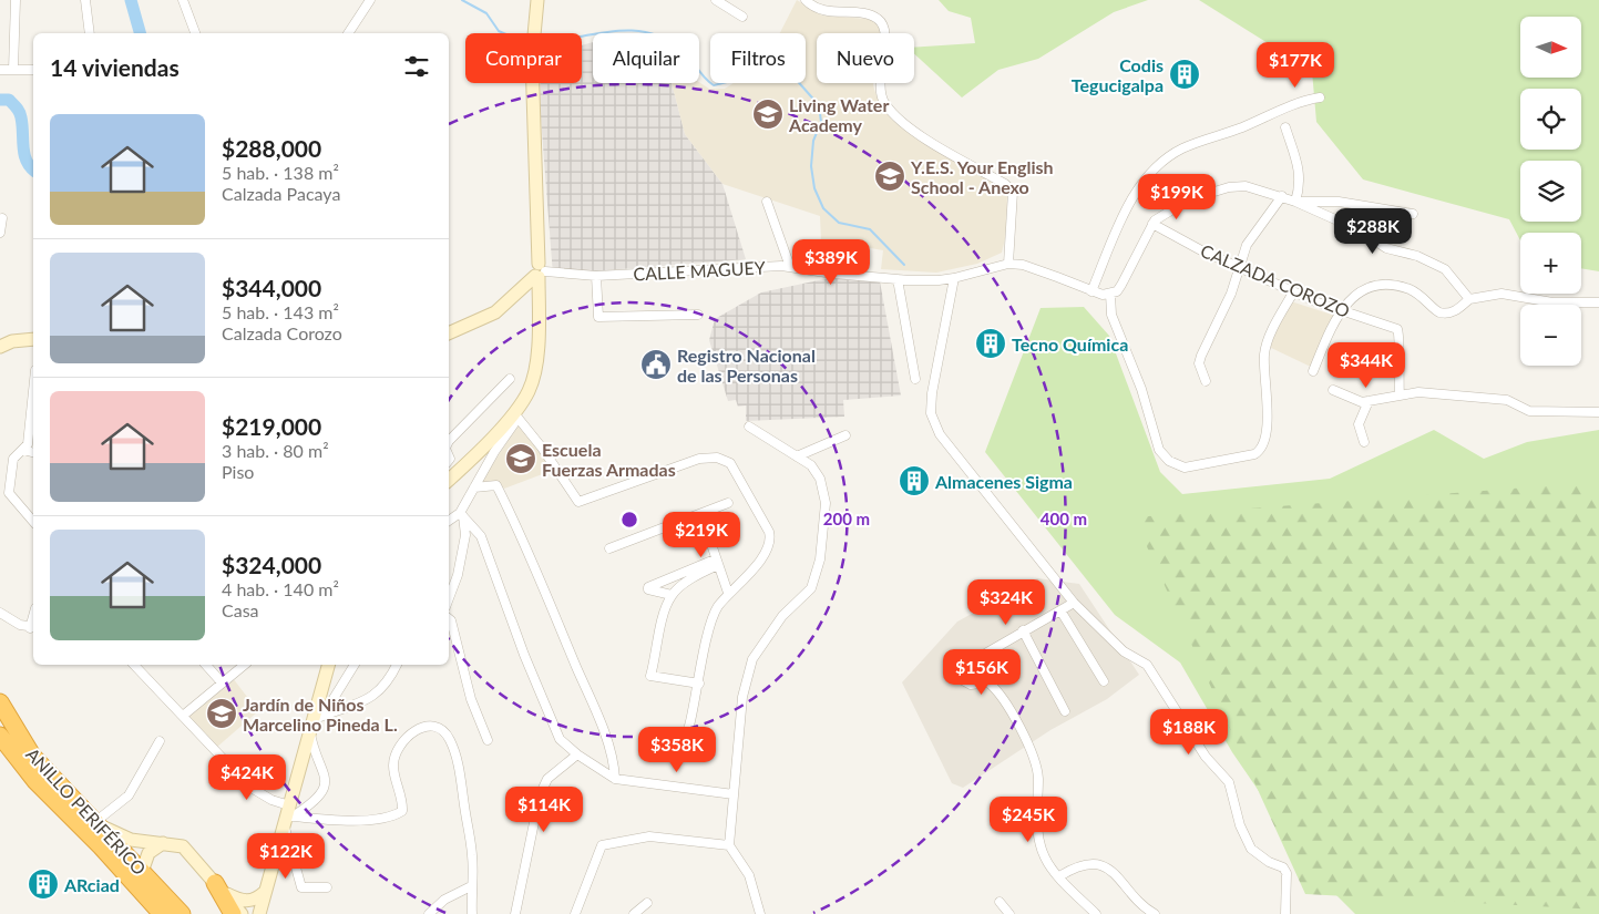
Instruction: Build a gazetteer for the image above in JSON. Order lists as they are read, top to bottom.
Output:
{
  "streets": {
    "highway": ["ANILLO PERIFÉRICO"],
    "street": ["CALLE MAGUEY", "CALZADA COROZO"]
  },
  "places": {
    "building": [
      "Codis Tegucigalpa",
      "Tecno Química",
      "Almacenes Sigma",
      "ARciad"
    ],
    "school or university": [
      "Living Water Academy",
      "Y.E.S. Your English School - Anexo",
      "Escuela Fuerzas Armadas",
      "Jardín de Niños Marcelino Pineda L."
    ],
    "public building": ["Registro Nacional de las Personas"]
  },
  "north": "right",
  "page": {
    "map_buttons": ["+", "−"],
    "chip": [
      "Comprar",
      "Alquilar",
      "Filtros",
      "Nuevo"
    ],
    "heading": "14 viviendas",
    "price": [
      "$177K",
      "$199K",
      "$288K",
      "$389K",
      "$344K",
      "$219K",
      "$324K",
      "$156K",
      "$188K",
      "$358K",
      "$424K",
      "$114K",
      "$245K",
      "$122K"
    ],
    "list": [
      {
        "name": "$288,000",
        "note": "5 hab. · 138 m² · Calzada Pacaya"
      },
      {
        "name": "$344,000",
        "note": "5 hab. · 143 m² · Calzada Corozo"
      },
      {
        "name": "$219,000",
        "note": "3 hab. · 80 m² · Piso"
      },
      {
        "name": "$324,000",
        "note": "4 hab. · 140 m² · Casa"
      }
    ]
  },
  "rings": ["200 m", "400 m"]
}
